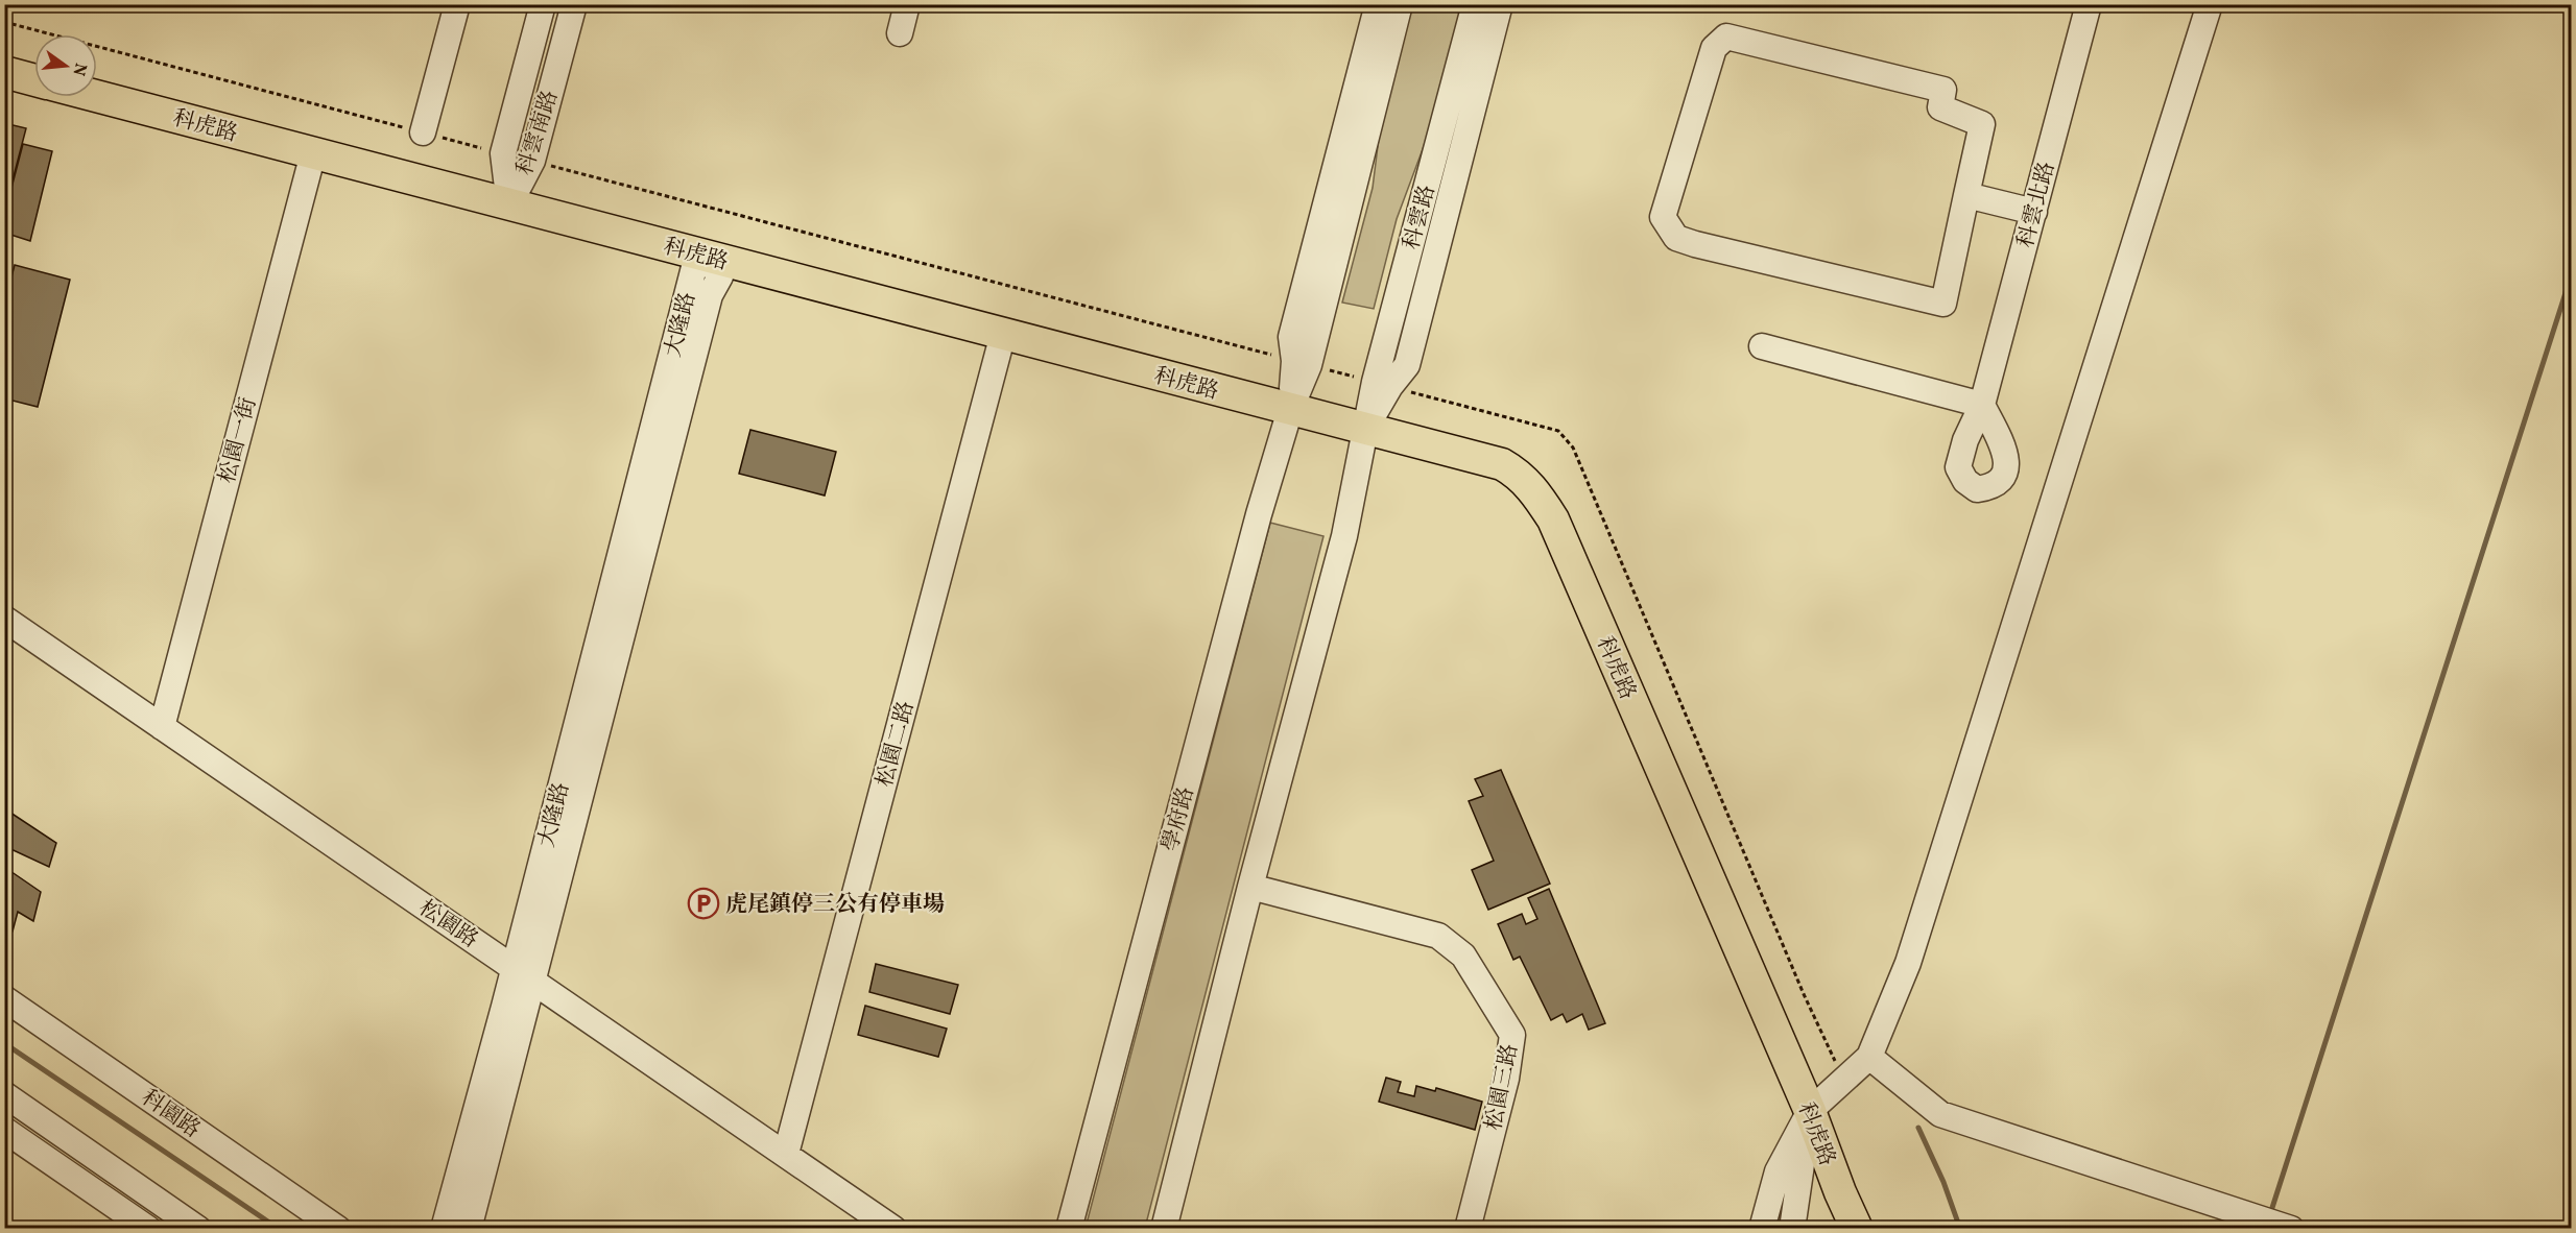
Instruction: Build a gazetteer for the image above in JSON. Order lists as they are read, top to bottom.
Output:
{
  "streets": {
    "main road": ["科虎路"],
    "street": [
      "科雲南路",
      "科雲北路",
      "科雲路",
      "大隆路",
      "松園一街",
      "松園二路",
      "學府路",
      "松園路",
      "松園三路",
      "科園路"
    ]
  },
  "crossings": [
    ["科虎路", "科雲南路"],
    ["科虎路", "科雲路"],
    ["科虎路", "大隆路"],
    ["科虎路", "松園一街"],
    ["科虎路", "松園二路"],
    ["科虎路", "學府路"],
    ["大隆路", "松園路"],
    ["松園一街", "松園路"],
    ["松園二路", "松園路"]
  ],
  "places": {
    "parking": ["虎尾鎮停三公有停車場"]
  },
  "north": "right"
}
